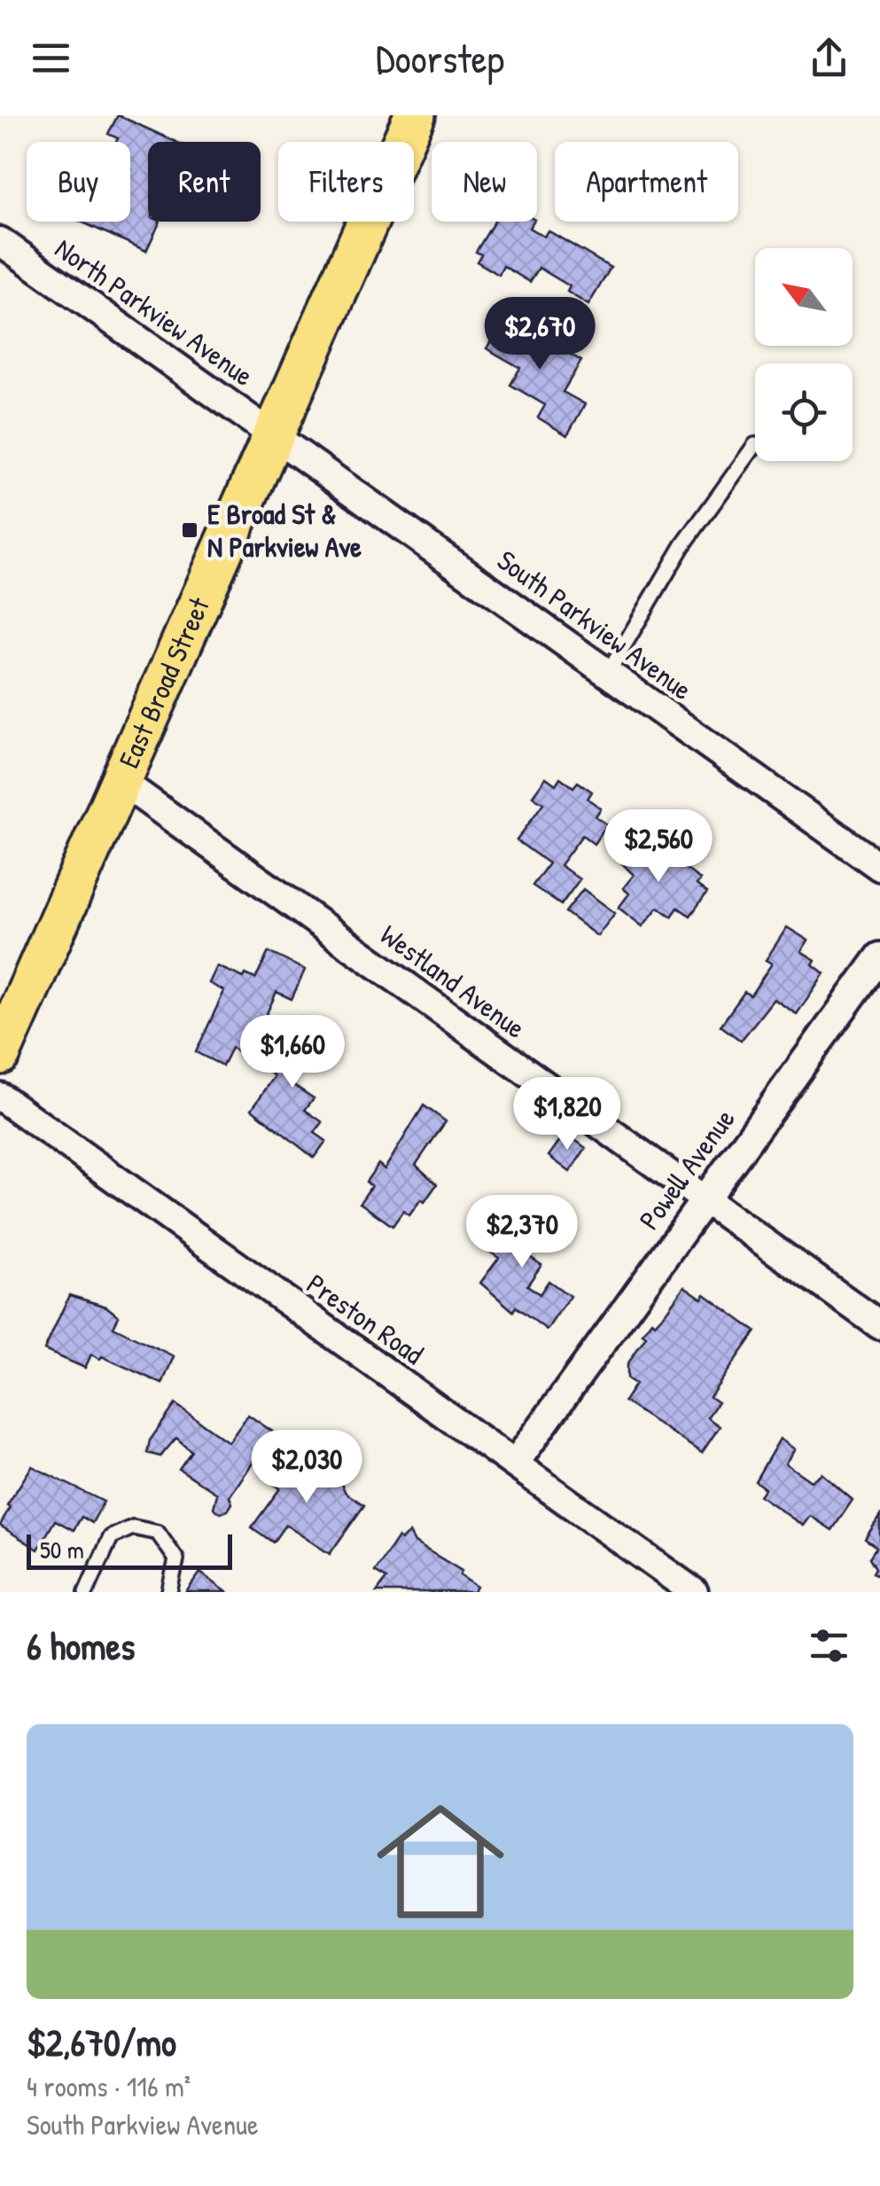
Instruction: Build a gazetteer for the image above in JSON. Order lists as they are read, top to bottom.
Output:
{
  "streets": {
    "main road": ["East Broad Street"],
    "street": [
      "North Parkview Avenue",
      "South Parkview Avenue",
      "Westland Avenue",
      "Powell Avenue",
      "Preston Road"
    ]
  },
  "crossings": [
    ["North Parkview Avenue", "South Parkview Avenue"],
    ["North Parkview Avenue", "East Broad Street"],
    ["South Parkview Avenue", "East Broad Street"],
    ["East Broad Street", "Westland Avenue"],
    ["Westland Avenue", "Powell Avenue"],
    ["Powell Avenue", "Preston Road"]
  ],
  "places": {
    "transit": ["E Broad St & N Parkview Ave"]
  },
  "scale_bar": "50 m",
  "north": "top left",
  "page": {
    "header": "Doorstep",
    "chip": [
      "Buy",
      "Rent",
      "Filters",
      "New",
      "Apartment"
    ],
    "price": [
      "$2,670",
      "$2,560",
      "$1,660",
      "$1,820",
      "$2,370",
      "$2,030"
    ],
    "scale": "50 m",
    "heading": "6 homes",
    "list": [
      {
        "name": "$2,670/mo",
        "note": "4 rooms · 116 m² · South Parkview Avenue"
      }
    ]
  }
}
